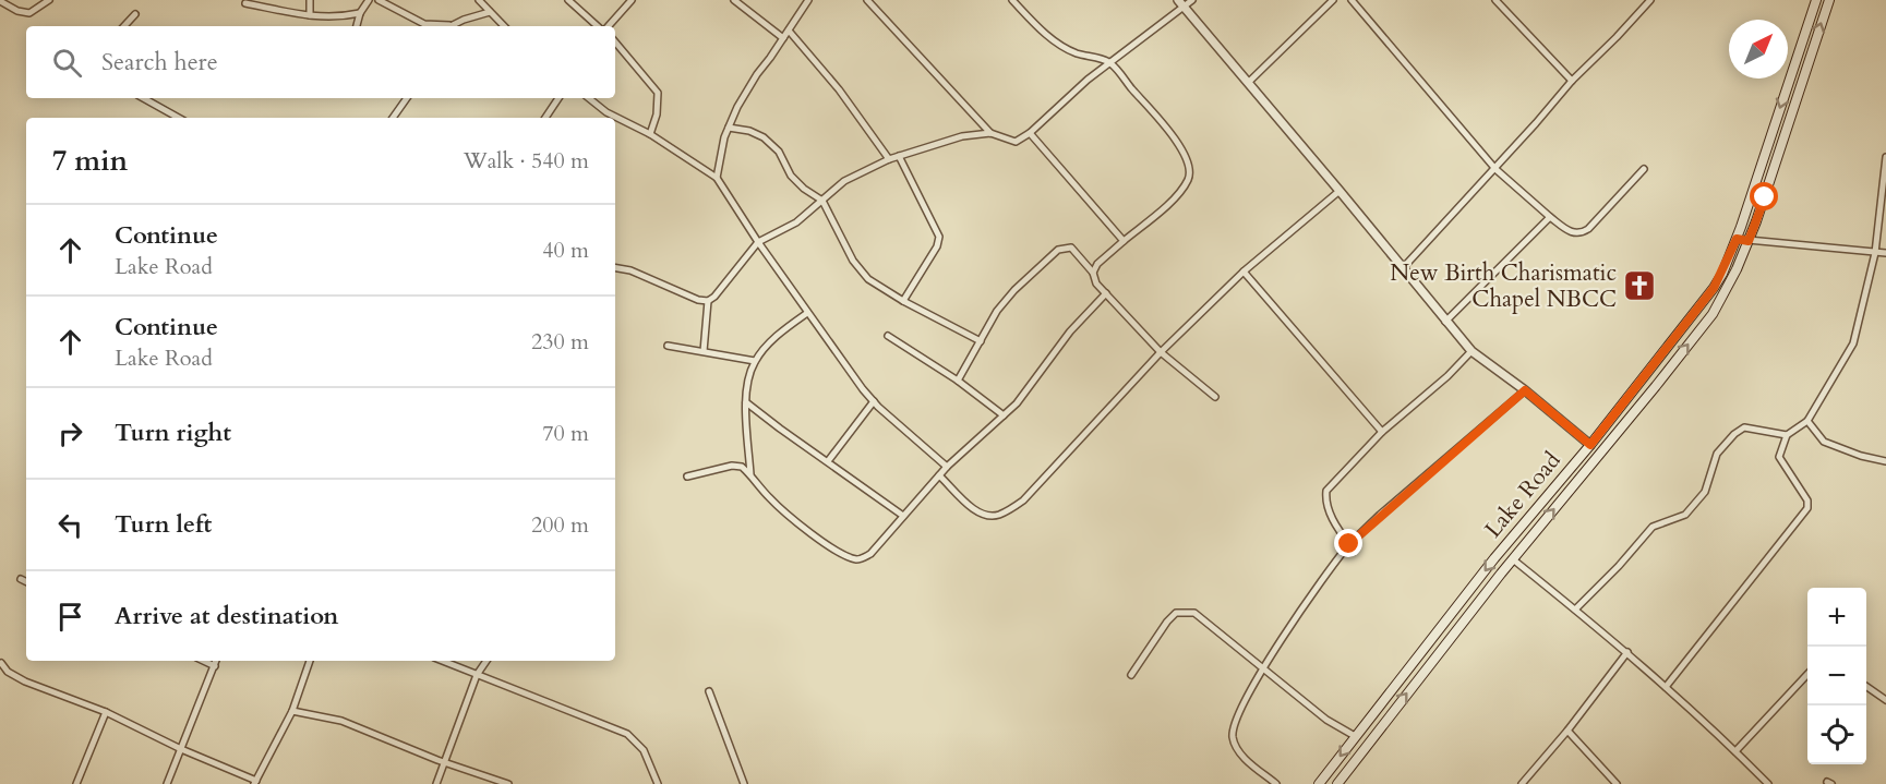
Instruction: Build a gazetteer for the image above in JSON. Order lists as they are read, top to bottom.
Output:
{
  "streets": {
    "main road": ["Lake Road"]
  },
  "places": {
    "church": ["New Birth Charismatic Chapel NBCC"]
  },
  "north": "top right",
  "page": {
    "search": "Search here",
    "heading": ["7 min", "Walk · 540 m"],
    "list": [
      ["Continue", "Lake Road", "40 m"],
      ["Continue", "Lake Road", "230 m"],
      ["Turn right", "70 m"],
      ["Turn left", "200 m"],
      "Arrive at destination"
    ],
    "map_buttons": ["+", "−"]
  }
}
